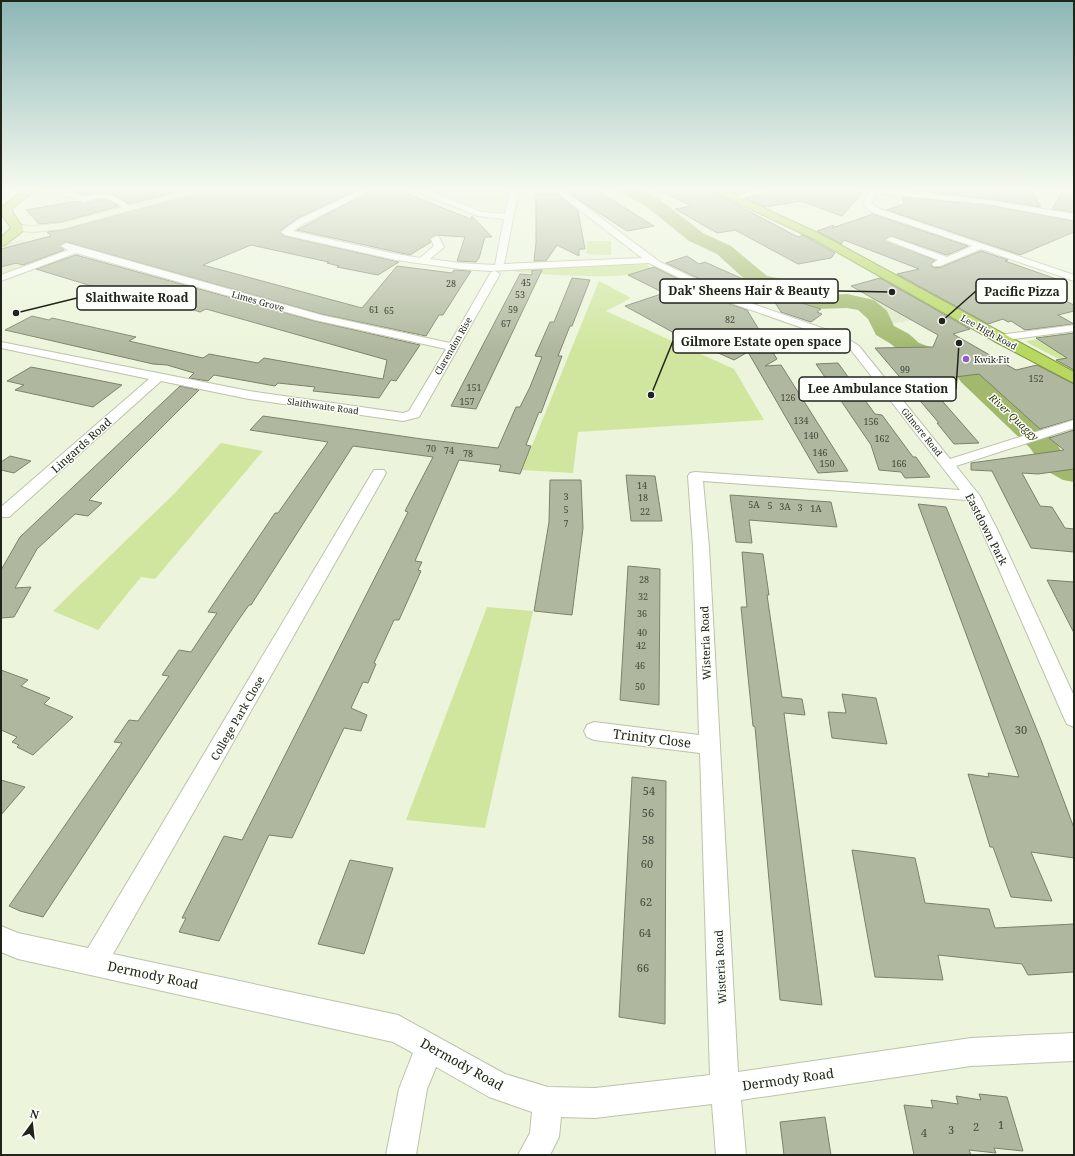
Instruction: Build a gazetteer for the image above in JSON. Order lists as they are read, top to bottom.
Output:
{
  "streets": {
    "highway": ["Lee High Road"],
    "street": [
      "Limes Grove",
      "Clarendon Rise",
      "Slaithwaite Road",
      "Gilmore Road",
      "Lingards Road",
      "Eastdown Park",
      "Wisteria Road",
      "College Park Close",
      "Trinity Close",
      "Dermody Road"
    ]
  },
  "crossings": [
    ["Limes Grove", "Clarendon Rise"],
    ["Clarendon Rise", "Slaithwaite Road"],
    ["Slaithwaite Road", "Lingards Road"],
    ["Gilmore Road", "Eastdown Park"],
    ["Eastdown Park", "Wisteria Road"],
    ["Wisteria Road", "Trinity Close"],
    ["Wisteria Road", "Dermody Road"],
    ["College Park Close", "Dermody Road"]
  ],
  "water": ["River Quaggy"],
  "places": [
    "Dak' Sheens Hair & Beauty",
    "Slaithwaite Road",
    "Pacific Pizza",
    "Lee Ambulance Station",
    "Kwik Fit",
    "Gilmore Estate open space"
  ],
  "house_numbers": [
    "45",
    "28",
    "53",
    "61",
    "59",
    "65",
    "82",
    "67",
    "99",
    "152",
    "151",
    "126",
    "157",
    "134",
    "156",
    "140",
    "162",
    "70",
    "74",
    "146",
    "78",
    "150",
    "166",
    "14",
    "3",
    "18",
    "5A",
    "5",
    "3A",
    "3",
    "1A",
    "5",
    "22",
    "7",
    "28",
    "32",
    "36",
    "40",
    "42",
    "46",
    "50",
    "30",
    "54",
    "56",
    "58",
    "60",
    "62",
    "64",
    "66",
    "1",
    "2",
    "3",
    "4"
  ],
  "north": "top"
}
